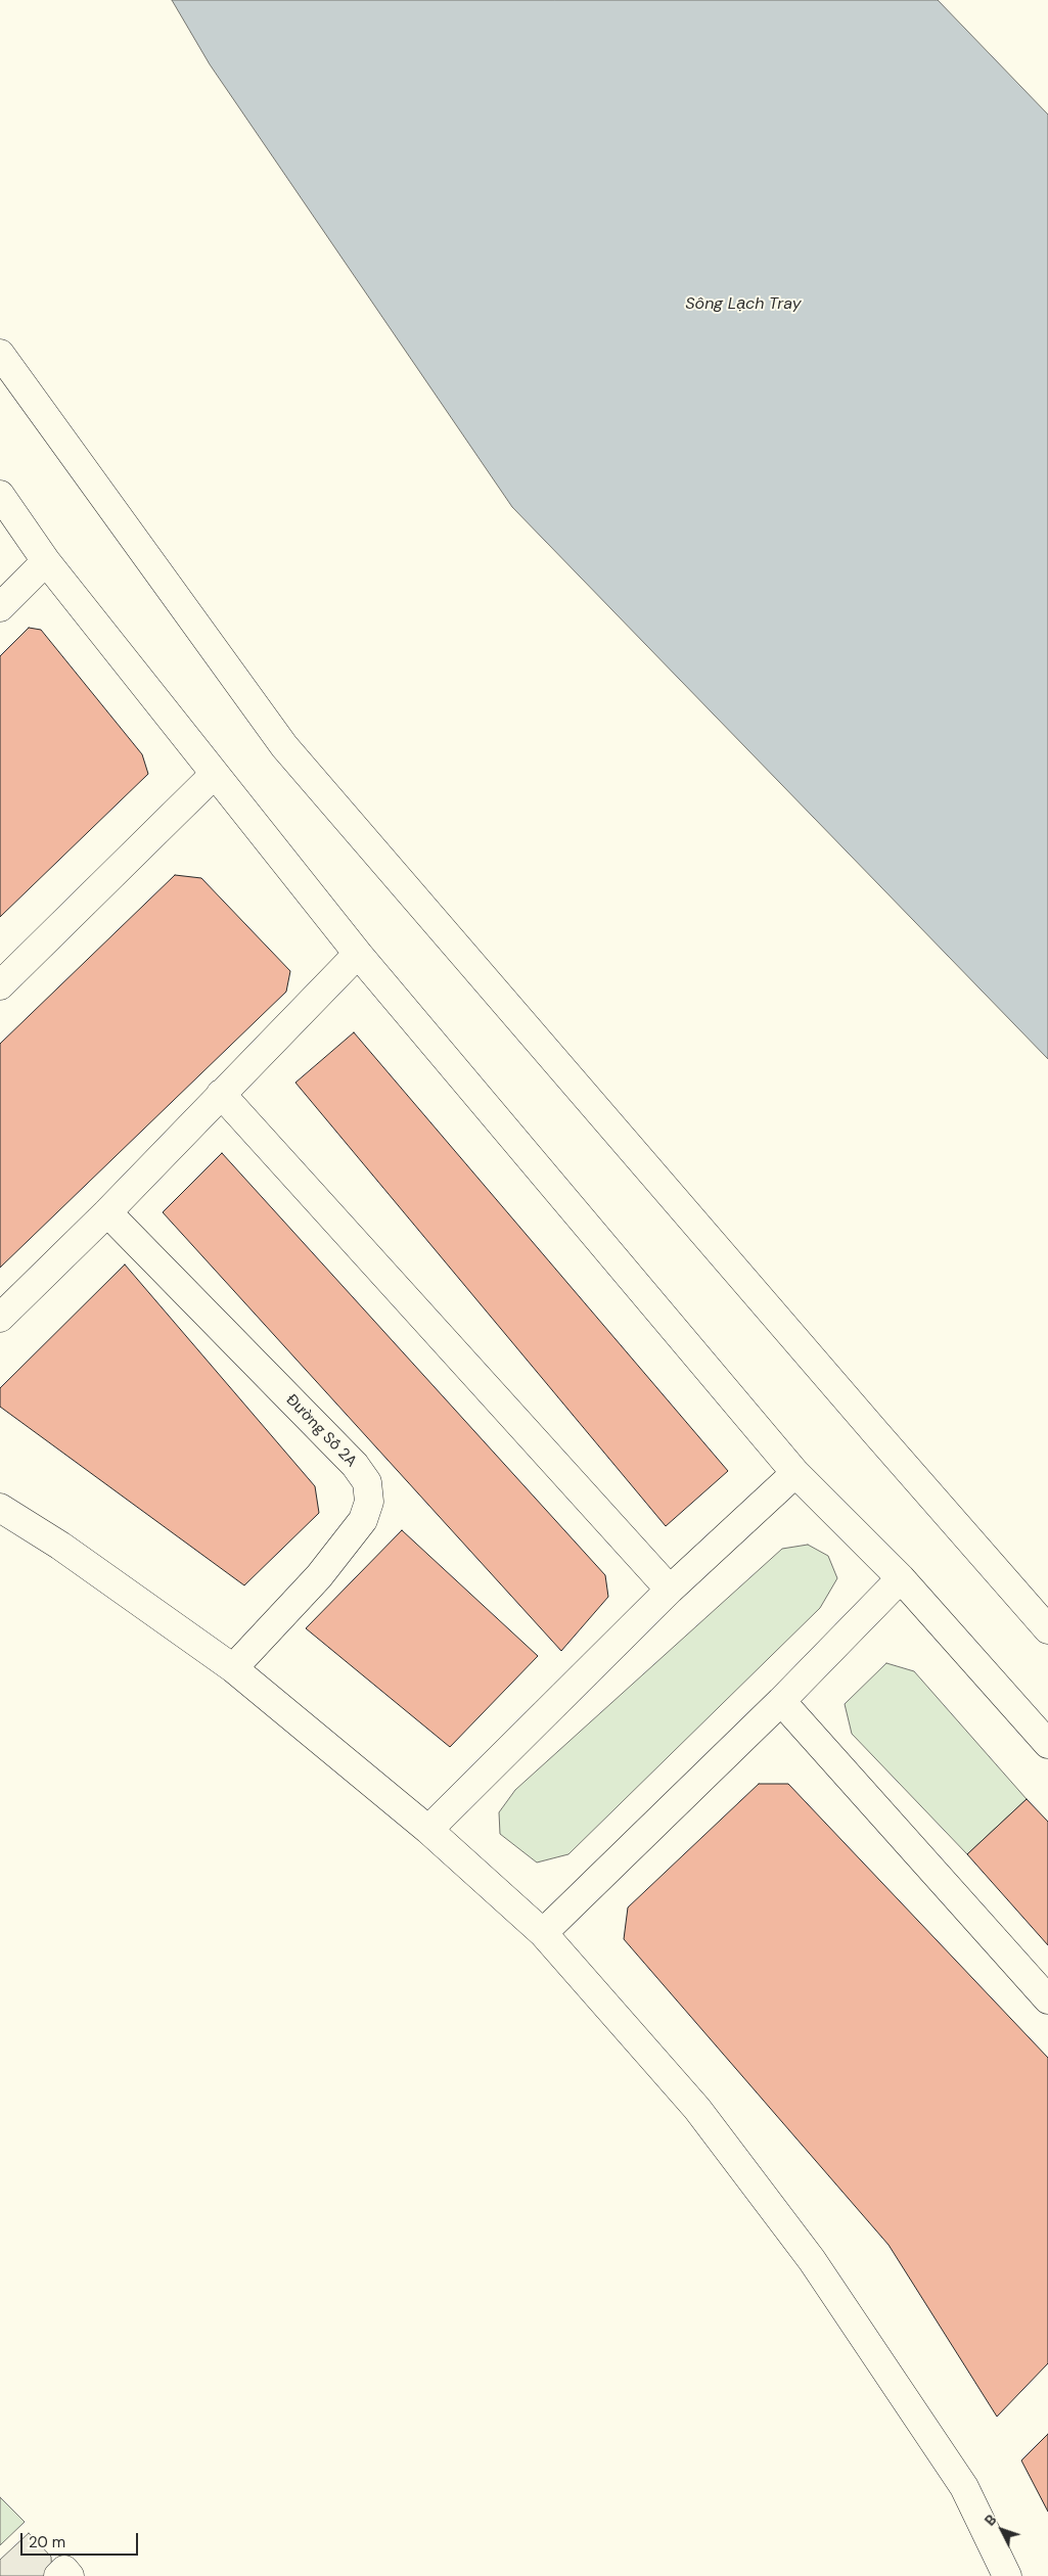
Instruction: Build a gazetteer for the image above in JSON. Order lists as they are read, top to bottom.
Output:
{
  "streets": {
    "street": ["Đường Số 2A"]
  },
  "water": ["Sông Lạch Tray"],
  "scale_bar": "20 m",
  "north": "top left"
}
